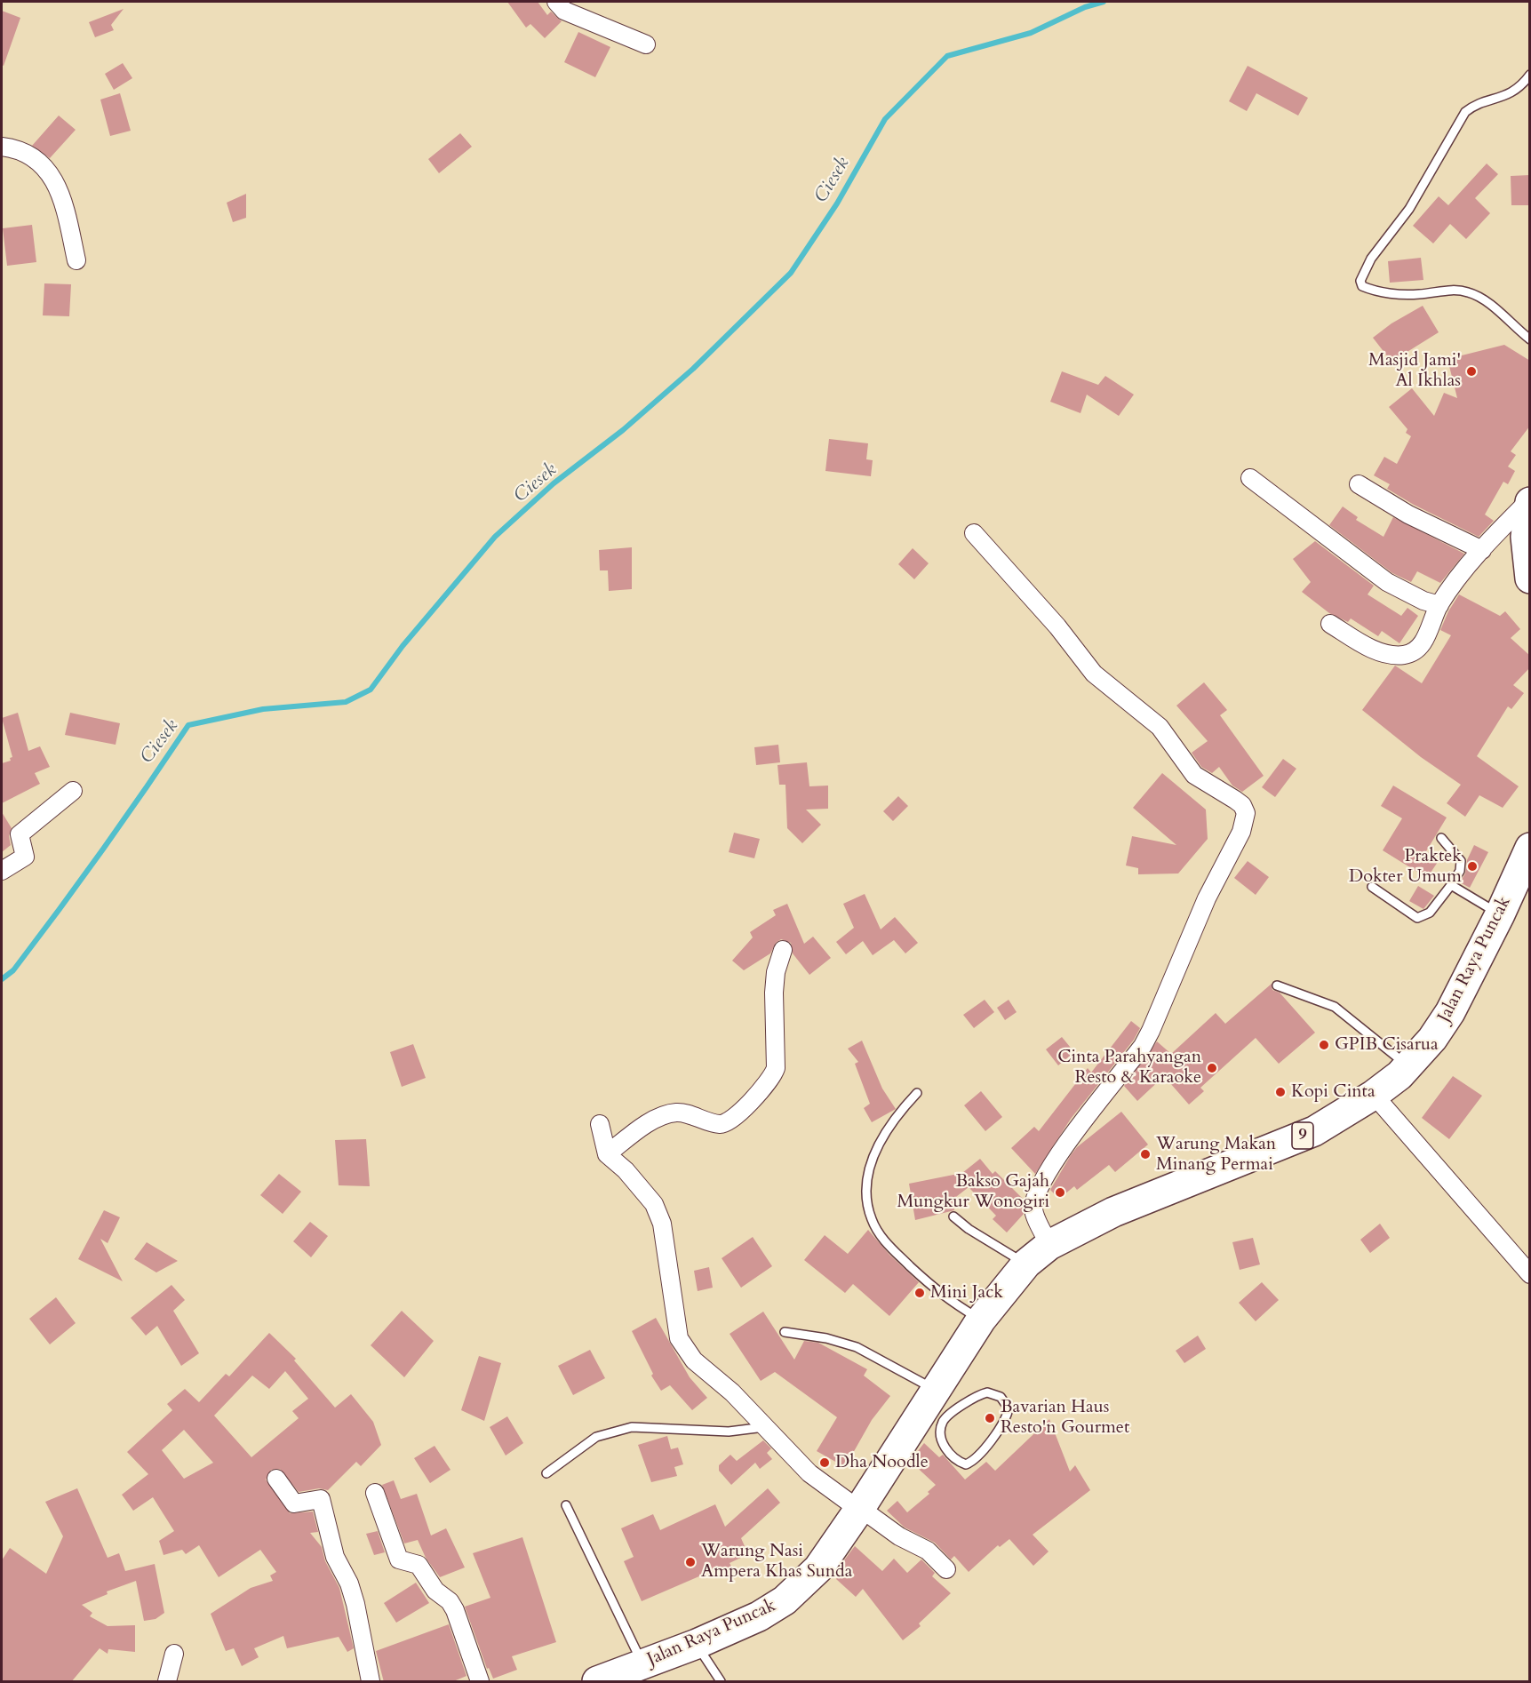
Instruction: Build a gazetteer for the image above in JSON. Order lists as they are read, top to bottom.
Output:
{
  "streets": {
    "highway": ["Jalan Raya Puncak", "9"]
  },
  "water": ["Ciesek"],
  "places": [
    "Masjid Jami' Al Ikhlas",
    "Praktek Dokter Umum",
    "GPIB Cisarua",
    "Cinta Parahyangan Resto & Karaoke",
    "Kopi Cinta",
    "Warung Makan Minang Permai",
    "Bakso Gajah Mungkur Wonogiri",
    "Mini Jack",
    "Bavarian Haus Resto'n Gourmet",
    "Dha Noodle",
    "Warung Nasi Ampera Khas Sunda"
  ]
}
